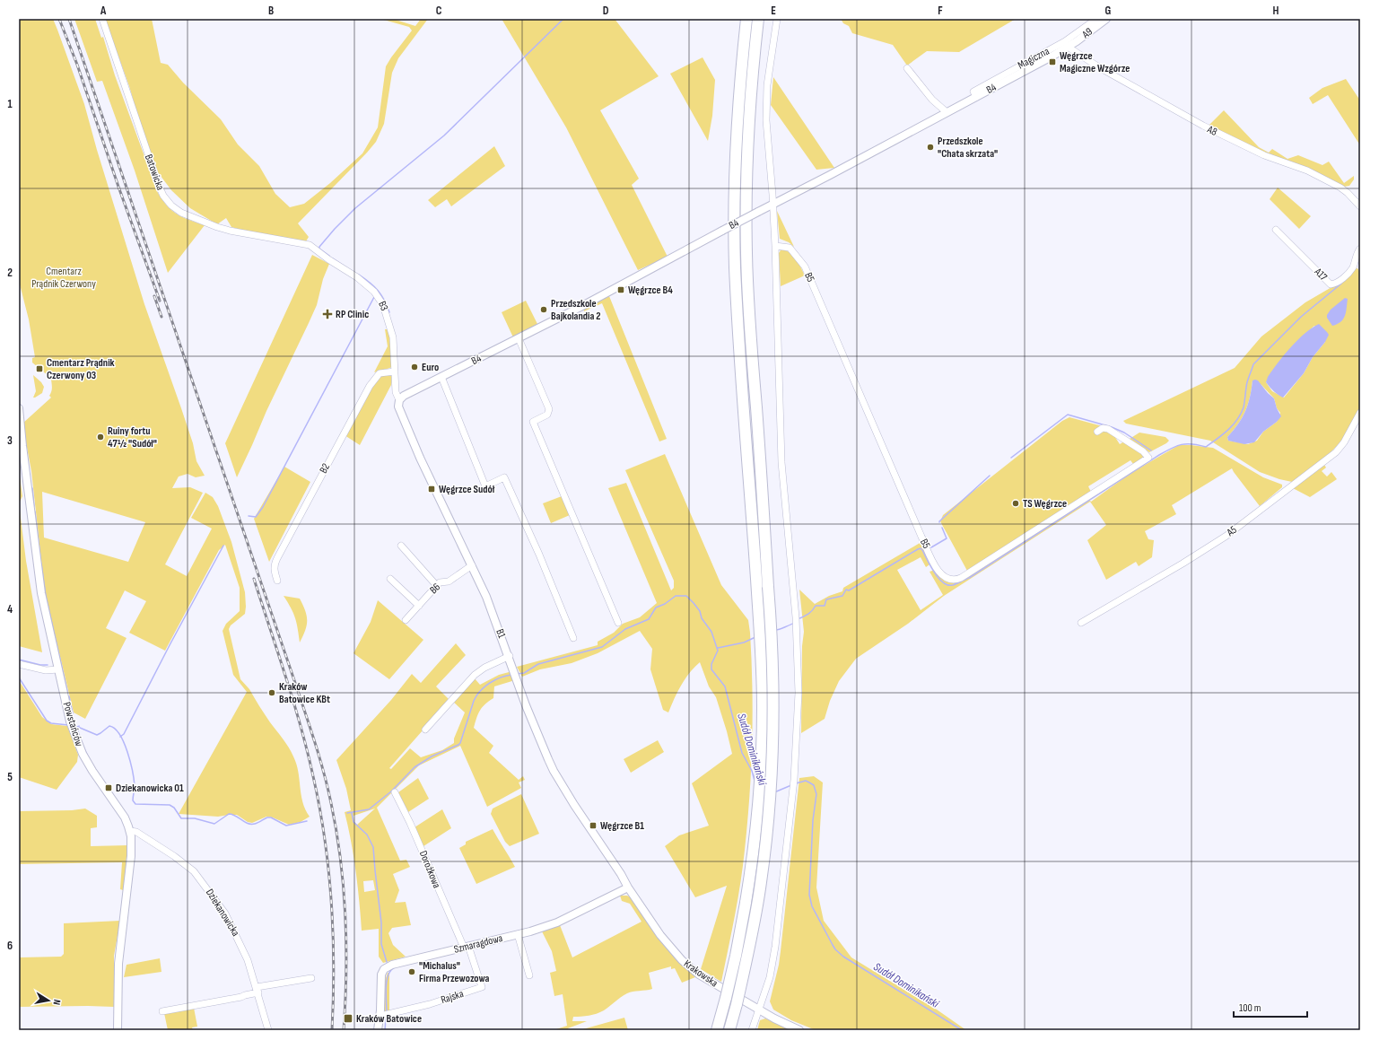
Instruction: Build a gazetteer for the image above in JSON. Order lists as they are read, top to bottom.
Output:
{
  "streets": {
    "street": [
      "A9",
      "Magiczna",
      "B4",
      "A8",
      "Batowicka",
      "A17",
      "B5",
      "B3",
      "B2",
      "A5",
      "B6",
      "B1",
      "Powstańców",
      "Dorożkowa",
      "Dziekanowicka",
      "Szmaragdowa",
      "Krakowska",
      "Rajska"
    ]
  },
  "crossings": [
    ["A9", "B4"],
    ["A9", "A8"],
    ["Magiczna", "B4"],
    ["B4", "A8"],
    ["B4", "B3"],
    ["B4", "B1"],
    ["Batowicka", "B3"],
    ["B3", "B2"],
    ["B3", "B1"],
    ["B6", "B1"],
    ["B1", "Krakowska"],
    ["Powstańców", "Dziekanowicka"],
    ["Dorożkowa", "Szmaragdowa"],
    ["Dorożkowa", "Rajska"],
    ["Szmaragdowa", "Krakowska"],
    ["Szmaragdowa", "Rajska"]
  ],
  "water": ["Sudół Dominikański"],
  "parks": ["Cmentarz Prądnik Czerwony"],
  "places": {
    "transit": [
      "Węgrzce Magiczne Wzgórze",
      "Węgrzce B4",
      "Cmentarz Prądnik Czerwony 03",
      "Węgrzce Sudół",
      "Dziekanowicka 01",
      "Węgrzce B1",
      "Kraków Batowice"
    ],
    "other": [
      "Przedszkole \"Chata skrzata\"",
      "Przedszkole Bajkolandia 2",
      "Euro",
      "Ruiny fortu 47½ \"Sudół\"",
      "TS Węgrzce",
      "Kraków Batowice KBt",
      "\"Michalus\" Firma Przewozowa"
    ],
    "health": ["RP Clinic"]
  },
  "scale_bar": "100 m",
  "north": "right",
  "grid": {
    "columns": [
      "A",
      "B",
      "C",
      "D",
      "E",
      "F",
      "G",
      "H"
    ],
    "rows": [
      "1",
      "2",
      "3",
      "4",
      "5",
      "6"
    ]
  }
}
